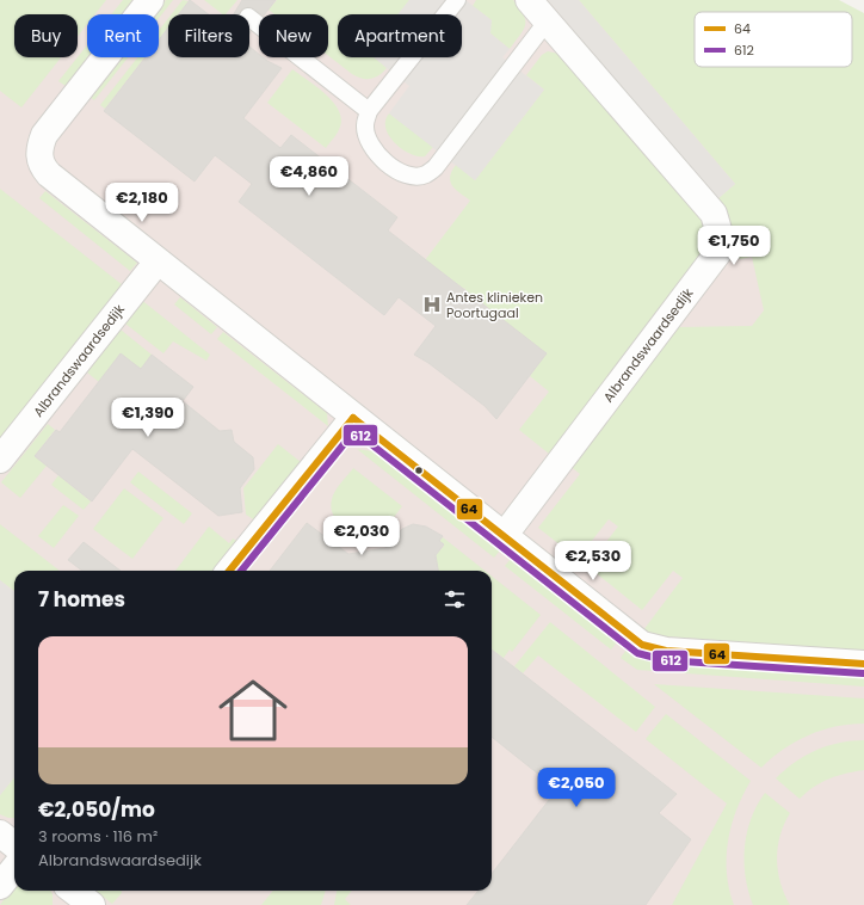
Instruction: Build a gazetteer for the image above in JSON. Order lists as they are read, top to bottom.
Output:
{
  "streets": {
    "street": ["Albrandswaardsedijk"]
  },
  "places": {
    "hospital": ["Antes klinieken Poortugaal"]
  },
  "lines": ["transit line 64", "transit line 612"],
  "legend": ["64", "612"],
  "page": {
    "chip": [
      "Buy",
      "Rent",
      "Filters",
      "New",
      "Apartment"
    ],
    "price": [
      "€4,860",
      "€2,180",
      "€1,750",
      "€1,390",
      "€2,030",
      "€2,530",
      "€2,050"
    ],
    "heading": "7 homes",
    "list": [
      {
        "name": "€2,050/mo",
        "note": "3 rooms · 116 m² · Albrandswaardsedijk"
      }
    ]
  }
}
